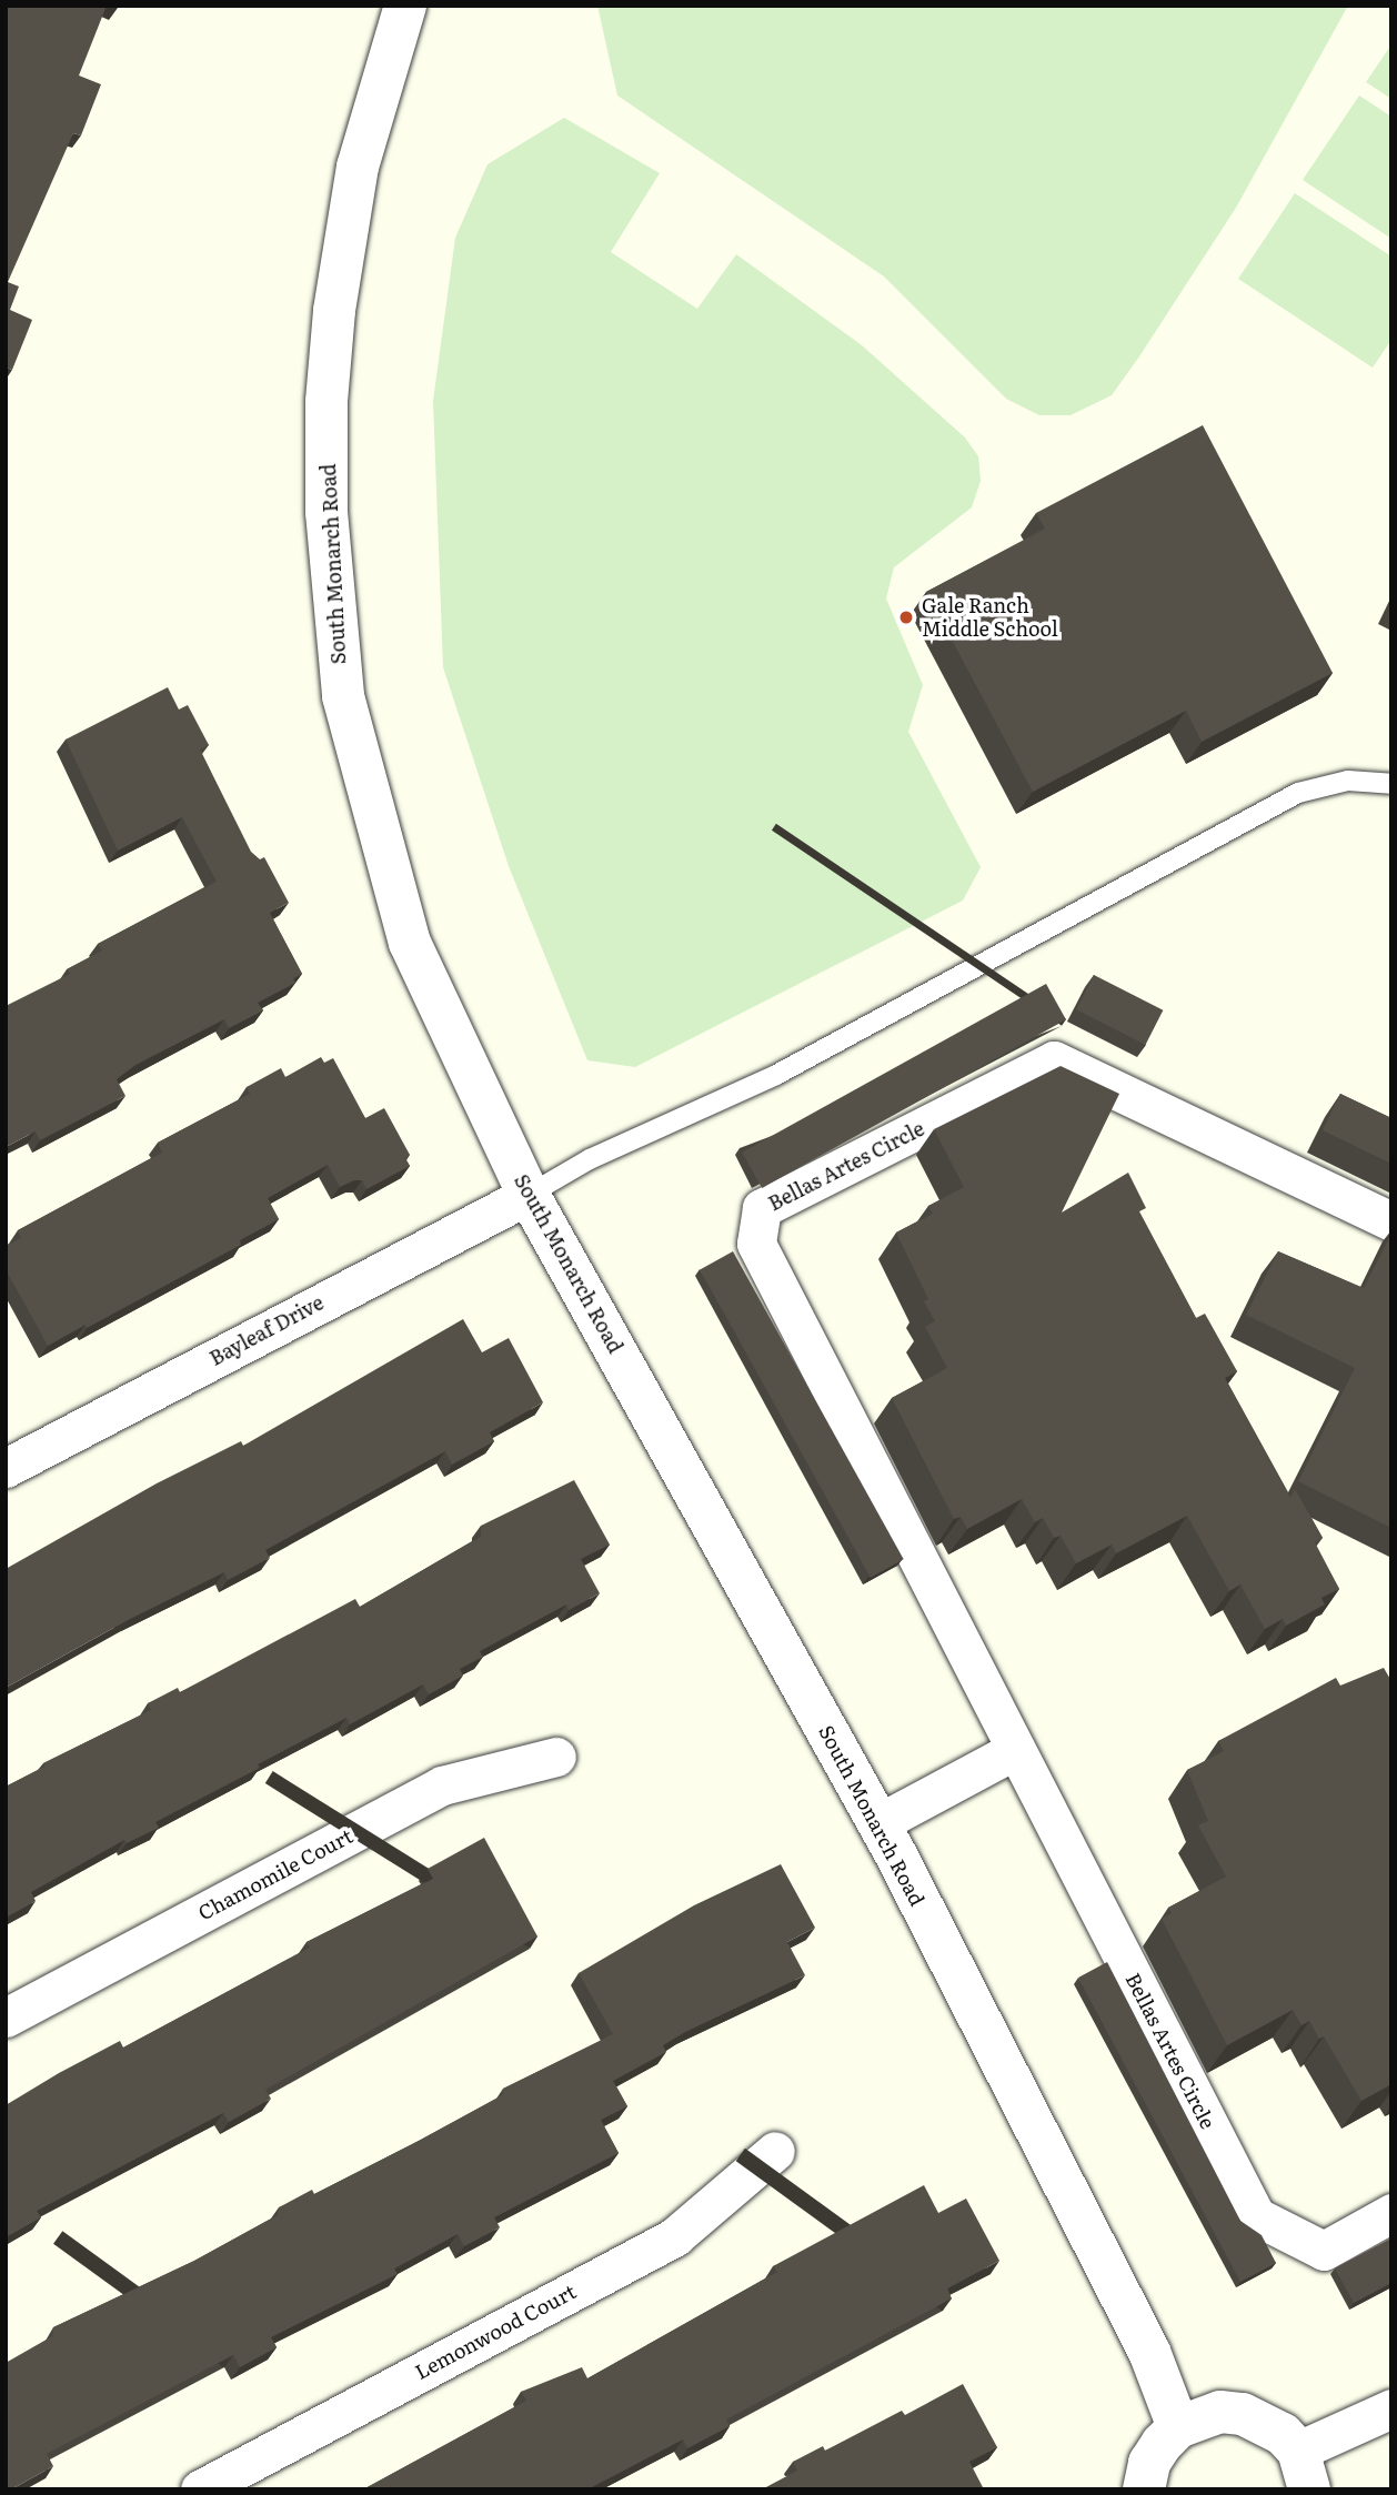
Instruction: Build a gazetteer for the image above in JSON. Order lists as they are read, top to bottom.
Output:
{
  "streets": {
    "street": [
      "South Monarch Road",
      "Bellas Artes Circle",
      "Bayleaf Drive",
      "Chamomile Court",
      "Lemonwood Court"
    ]
  },
  "crossings": [
    ["South Monarch Road", "Bayleaf Drive"]
  ],
  "places": ["Gale Ranch Middle School"]
}
